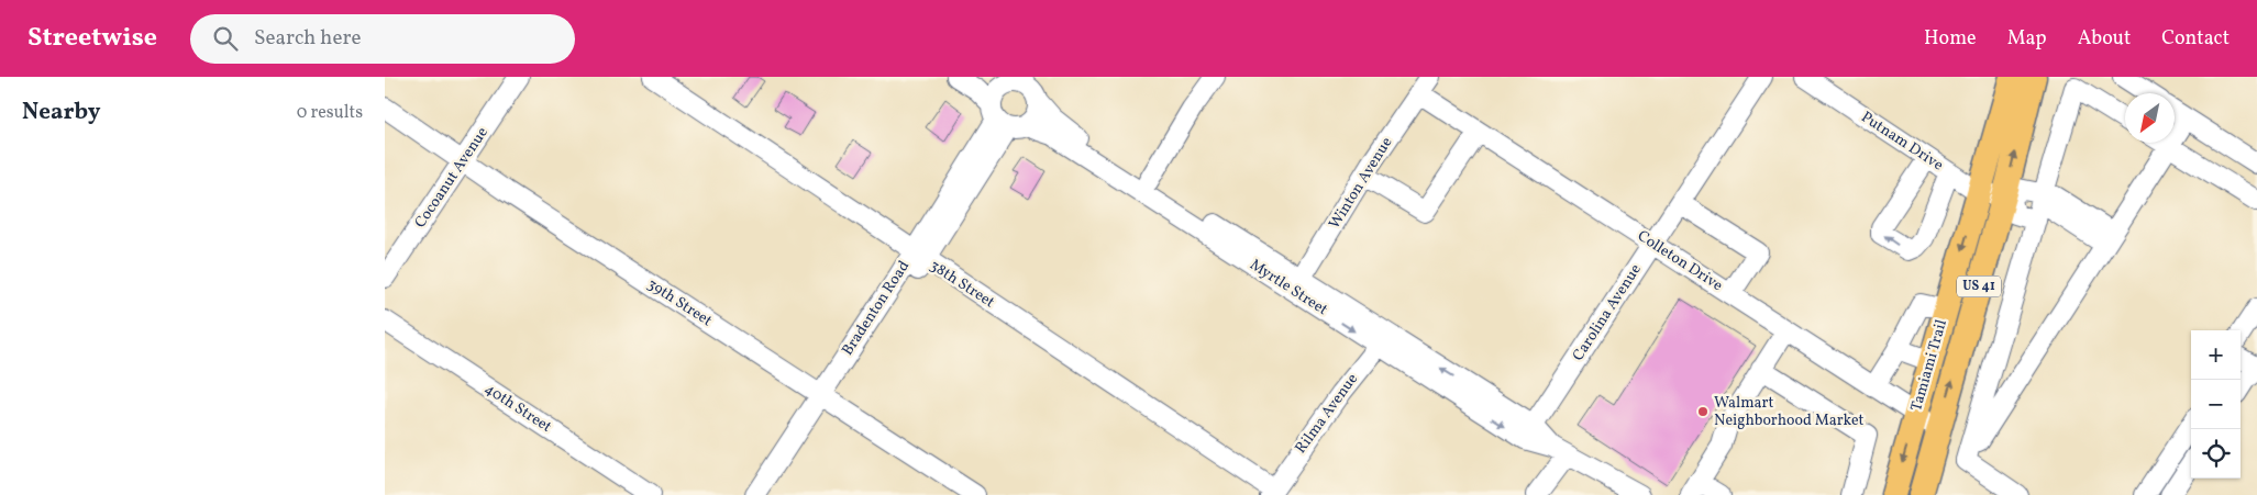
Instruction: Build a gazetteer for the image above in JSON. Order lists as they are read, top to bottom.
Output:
{
  "streets": {
    "main road": ["US 41", "Tamiami Trail"],
    "street": [
      "Putnam Drive",
      "Cocoanut Avenue",
      "Winton Avenue",
      "Colleton Drive",
      "38th Street",
      "Myrtle Street",
      "39th Street",
      "Bradenton Road",
      "Carolina Avenue",
      "40th Street",
      "Rilma Avenue"
    ]
  },
  "crossings": [
    ["Putnam Drive", "Tamiami Trail"],
    ["Cocoanut Avenue", "39th Street"],
    ["Winton Avenue", "Colleton Drive"],
    ["Winton Avenue", "Myrtle Street"],
    ["Colleton Drive", "Carolina Avenue"],
    ["Colleton Drive", "Tamiami Trail"],
    ["38th Street", "Bradenton Road"],
    ["38th Street", "Rilma Avenue"],
    ["Myrtle Street", "Bradenton Road"],
    ["Myrtle Street", "Carolina Avenue"],
    ["Myrtle Street", "Rilma Avenue"],
    ["39th Street", "Bradenton Road"]
  ],
  "places": ["Walmart Neighborhood Market"],
  "north": "bottom left",
  "page": {
    "header": "Streetwise",
    "search": "Search here",
    "nav": [
      "Home",
      "Map",
      "About",
      "Contact"
    ],
    "heading": ["Nearby", "0 results"],
    "map_buttons": ["+", "−"]
  }
}
